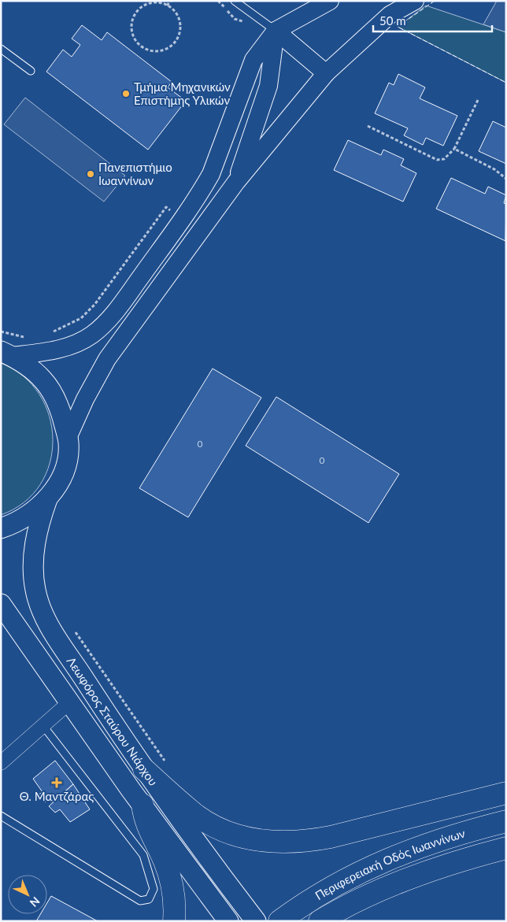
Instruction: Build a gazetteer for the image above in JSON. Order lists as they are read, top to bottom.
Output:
{
  "streets": {
    "highway": ["Περιφερειακή Οδός Ιωαννίνων"],
    "main road": ["Λεωφόρος Σταύρου Νιάρχου"]
  },
  "places": {
    "other": ["Τμήμα Μηχανικών Επιστήμης Υλικών", "Πανεπιστήμιο Ιωαννίνων"],
    "health": ["Θ. Μαντζάρας"]
  },
  "house_numbers": ["0", "0"],
  "scale_bar": "50 m",
  "north": "bottom right"
}
